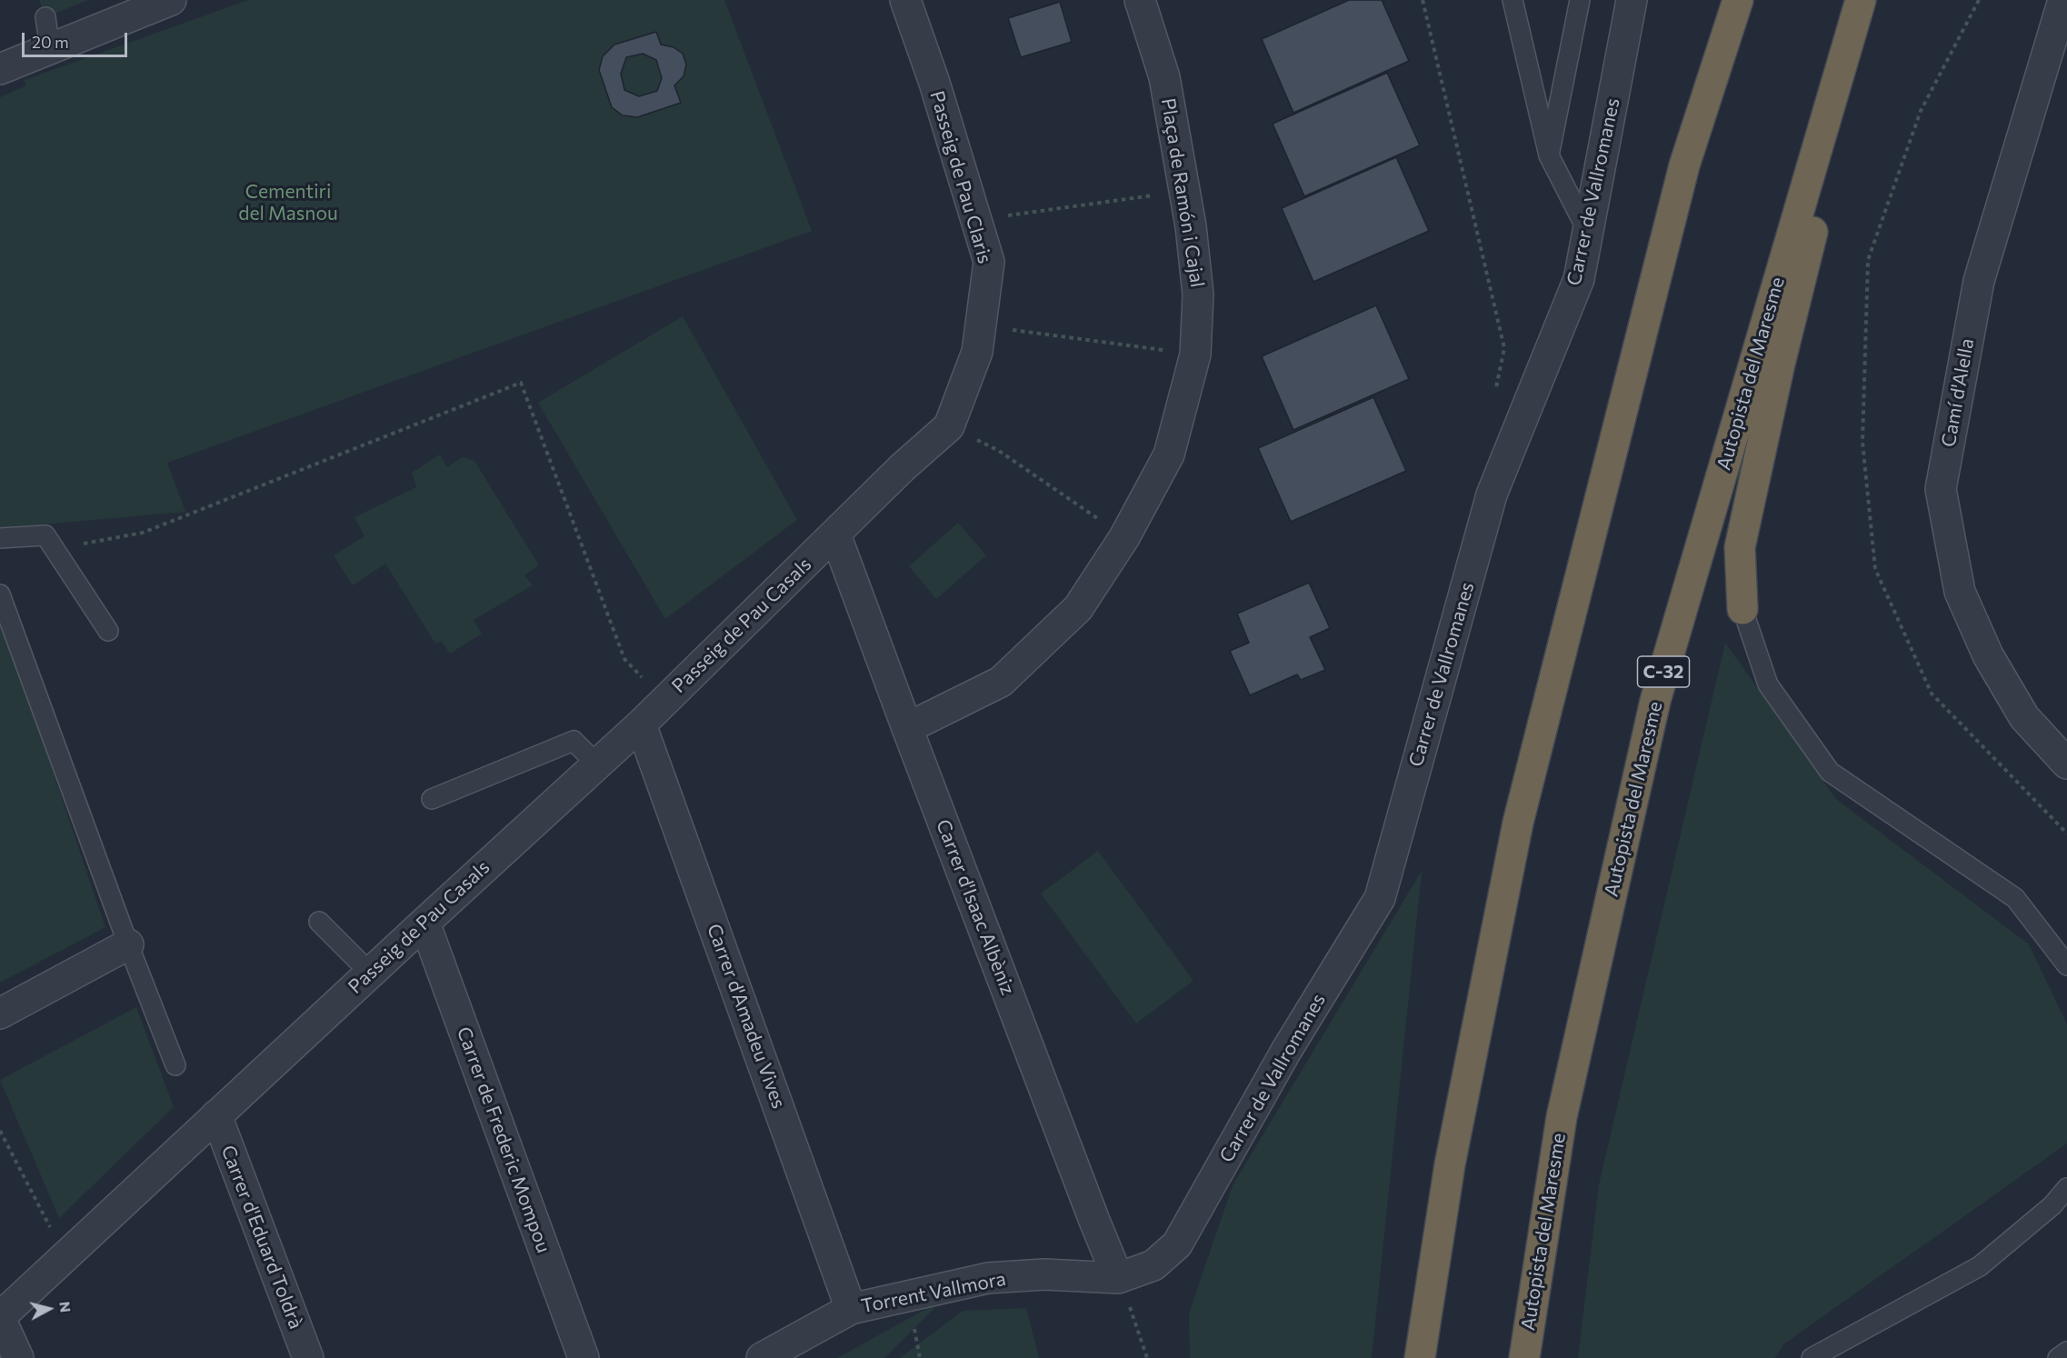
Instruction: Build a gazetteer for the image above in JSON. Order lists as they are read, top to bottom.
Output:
{
  "streets": {
    "highway": ["Autopista del Maresme", "C-32"],
    "street": [
      "Passeig de Pau Claris",
      "Carrer de Vallromanes",
      "Plaça de Ramón i Cajal",
      "Camí d'Alella",
      "Passeig de Pau Casals",
      "Carrer d'Isaac Albèniz",
      "Carrer d'Amadeu Vives",
      "Carrer de Frederic Mompou",
      "Carrer d'Eduard Toldrà",
      "Torrent Vallmora"
    ]
  },
  "crossings": [
    ["Passeig de Pau Claris", "Passeig de Pau Casals"],
    ["Passeig de Pau Claris", "Carrer d'Isaac Albèniz"],
    ["Carrer de Vallromanes", "Carrer d'Isaac Albèniz"],
    ["Carrer de Vallromanes", "Torrent Vallmora"],
    ["Plaça de Ramón i Cajal", "Carrer d'Isaac Albèniz"],
    ["Passeig de Pau Casals", "Carrer d'Isaac Albèniz"],
    ["Passeig de Pau Casals", "Carrer d'Amadeu Vives"],
    ["Passeig de Pau Casals", "Carrer de Frederic Mompou"],
    ["Passeig de Pau Casals", "Carrer d'Eduard Toldrà"],
    ["Carrer d'Isaac Albèniz", "Torrent Vallmora"],
    ["Carrer d'Amadeu Vives", "Torrent Vallmora"]
  ],
  "parks": ["Cementiri del Masnou"],
  "scale_bar": "20 m",
  "north": "right"
}
